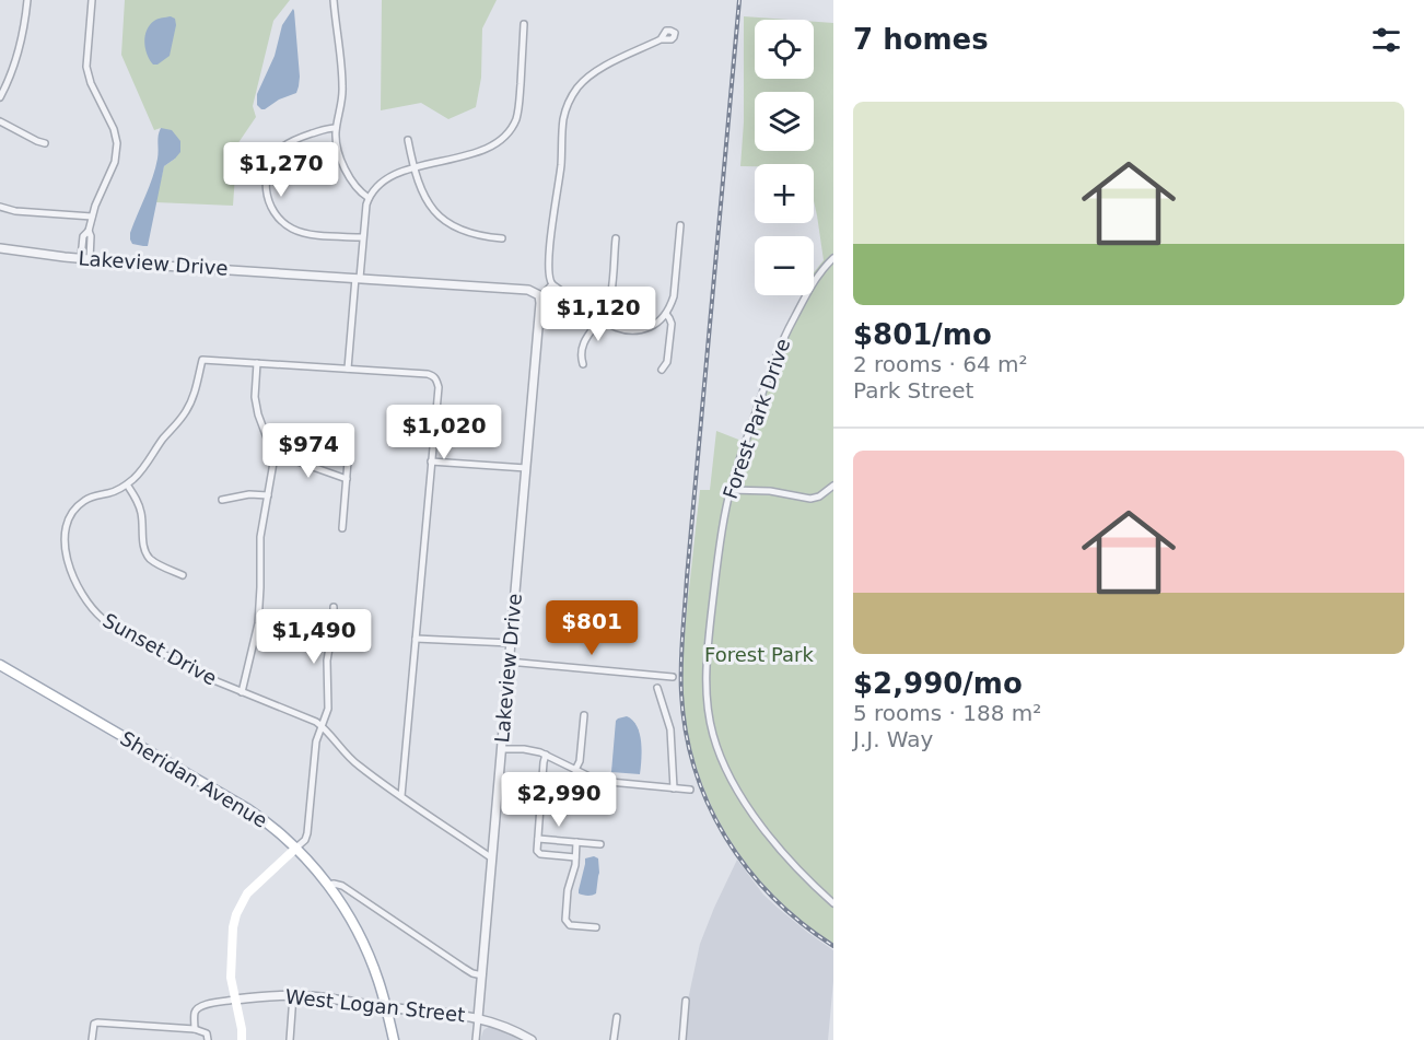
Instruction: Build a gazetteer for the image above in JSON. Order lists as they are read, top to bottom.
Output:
{
  "streets": {
    "main road": ["Sheridan Avenue"],
    "street": [
      "Lakeview Drive",
      "Forest Park Drive",
      "Sunset Drive",
      "West Logan Street"
    ]
  },
  "crossings": [
    ["Lakeview Drive", "Sunset Drive"],
    ["Lakeview Drive", "West Logan Street"],
    ["Sheridan Avenue", "West Logan Street"]
  ],
  "parks": ["Forest Park"],
  "page": {
    "heading": "7 homes",
    "map_buttons": ["+", "−"],
    "list": [
      {
        "name": "$801/mo",
        "note": "2 rooms · 64 m² · Park Street"
      },
      {
        "name": "$2,990/mo",
        "note": "5 rooms · 188 m² · J.J. Way"
      }
    ],
    "price": [
      "$1,270",
      "$1,120",
      "$1,020",
      "$974",
      "$801",
      "$1,490",
      "$2,990"
    ]
  }
}
